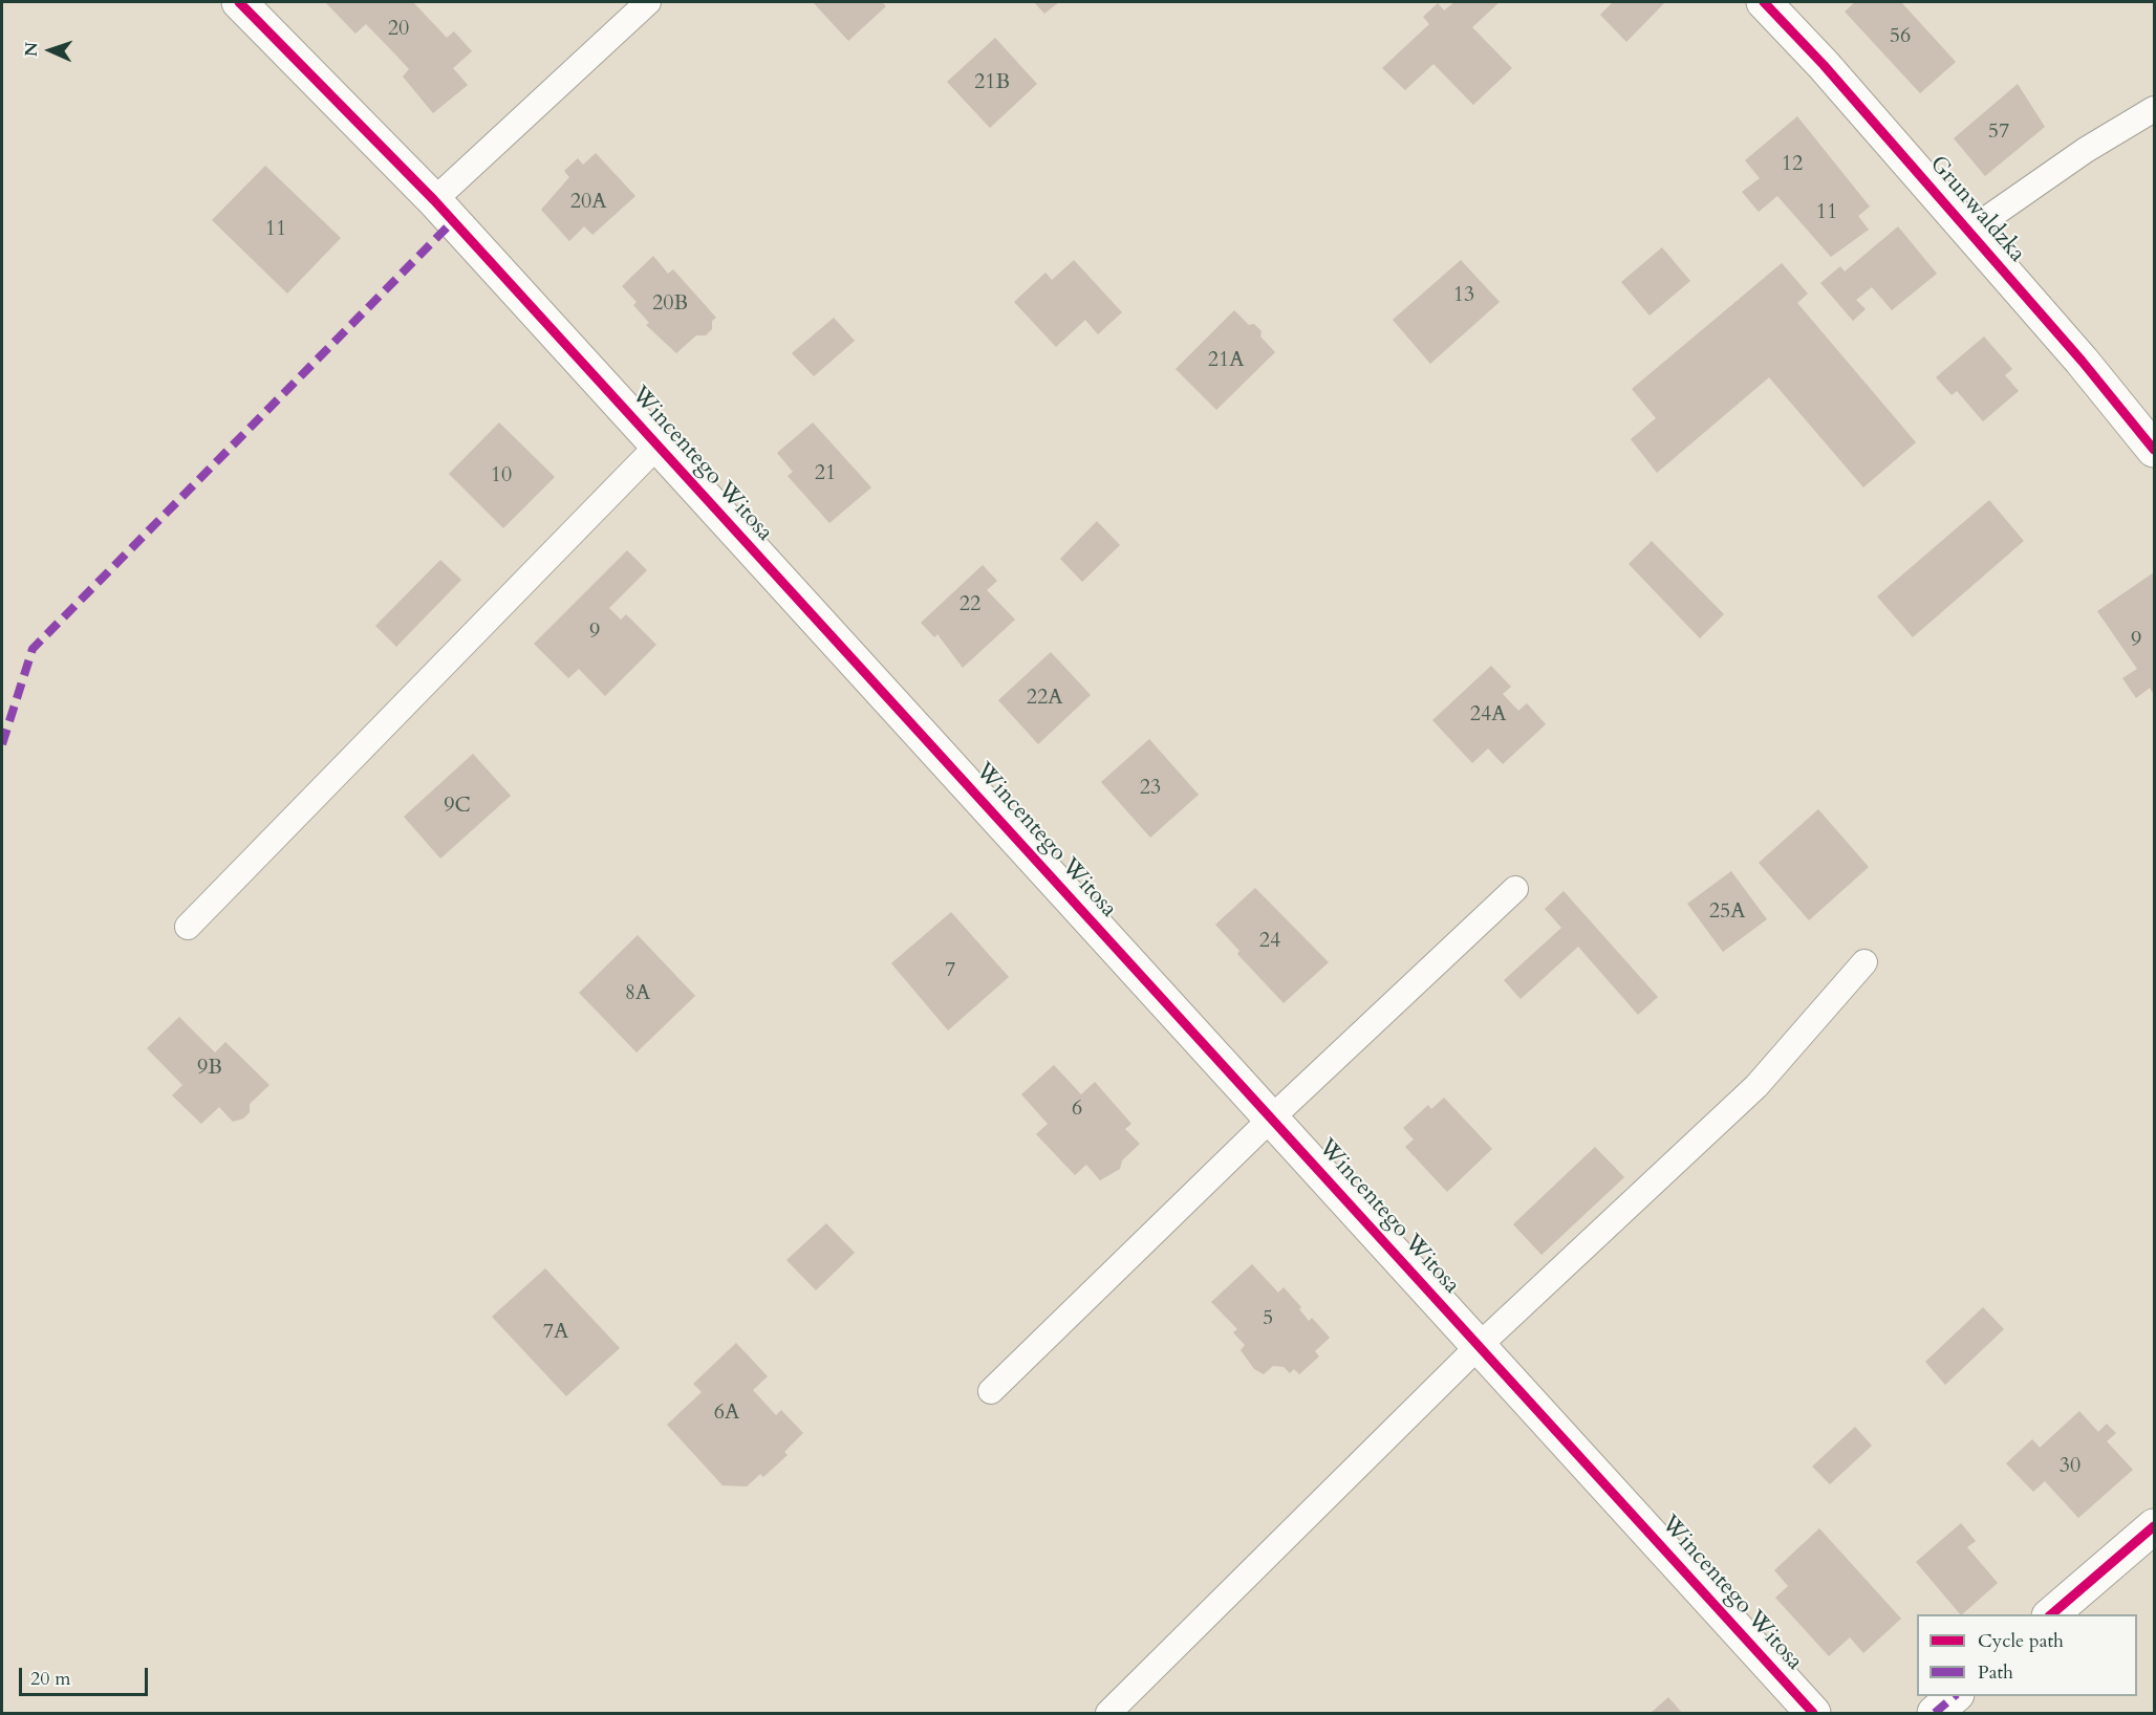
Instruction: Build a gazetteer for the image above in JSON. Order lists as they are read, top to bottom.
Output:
{
  "streets": {
    "street": ["Grunwaldzka", "Wincentego Witosa"]
  },
  "house_numbers": [
    "20",
    "56",
    "21B",
    "57",
    "12",
    "20A",
    "11",
    "11",
    "13",
    "20B",
    "21A",
    "21",
    "10",
    "22",
    "9",
    "9",
    "22A",
    "24A",
    "23",
    "9C",
    "25A",
    "24",
    "7",
    "8A",
    "9B",
    "6",
    "5",
    "7A",
    "6A",
    "30"
  ],
  "legend": ["Cycle path", "Path"],
  "scale_bar": "20 m",
  "north": "left"
}
